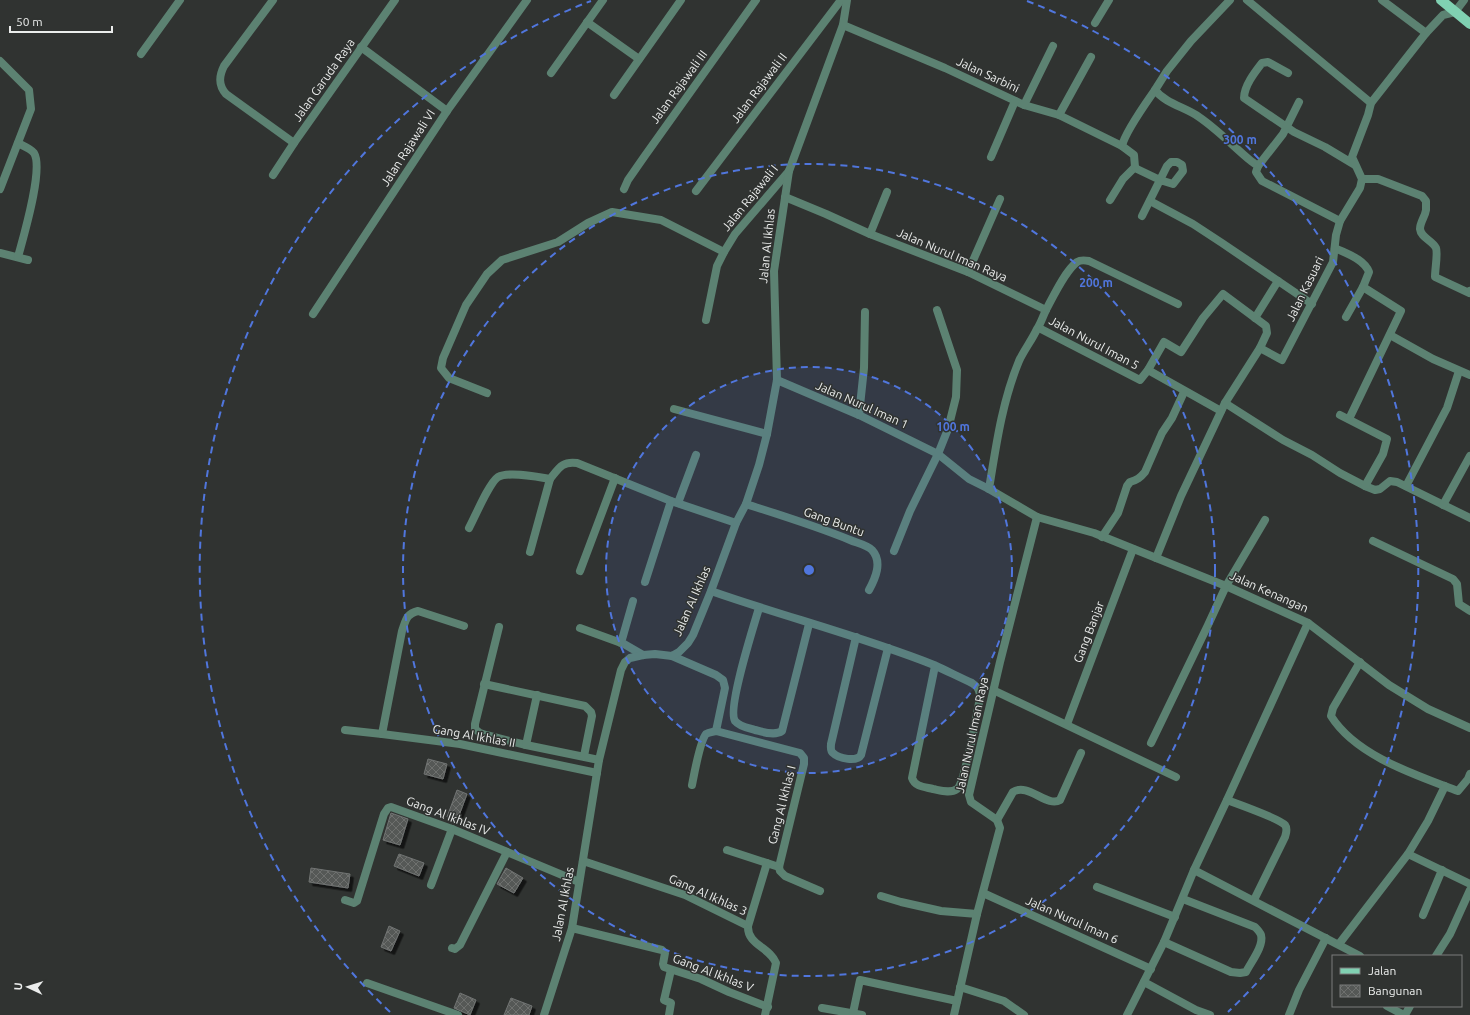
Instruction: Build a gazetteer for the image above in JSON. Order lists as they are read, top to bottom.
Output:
{
  "streets": {
    "street": [
      "Jalan Sarbini",
      "Jalan Garuda Raya",
      "Jalan Rajawali III",
      "Jalan Rajawali II",
      "Jalan Rajawali VI",
      "Jalan Rajawali I",
      "Jalan Al Ikhlas",
      "Jalan Nurul Iman Raya",
      "Jalan Kasuari",
      "Jalan Nurul Iman 5",
      "Jalan Nurul Iman 1",
      "Gang Buntu",
      "Jalan Kenangan",
      "Gang Banjar",
      "Gang Al Ikhlas II",
      "Gang Al Ikhlas I",
      "Gang Al Ikhlas IV",
      "Gang Al Ikhlas 3",
      "Jalan Nurul Iman 6",
      "Gang Al Ikhlas V"
    ]
  },
  "crossings": [
    ["Jalan Sarbini", "Jalan Rajawali I"],
    ["Jalan Rajawali I", "Jalan Al Ikhlas"],
    ["Jalan Al Ikhlas", "Jalan Nurul Iman Raya"],
    ["Jalan Al Ikhlas", "Jalan Nurul Iman 1"],
    ["Jalan Al Ikhlas", "Gang Buntu"],
    ["Jalan Al Ikhlas", "Gang Al Ikhlas II"],
    ["Jalan Al Ikhlas", "Gang Al Ikhlas IV"],
    ["Jalan Al Ikhlas", "Gang Al Ikhlas 3"],
    ["Jalan Al Ikhlas", "Gang Al Ikhlas V"],
    ["Jalan Nurul Iman Raya", "Jalan Nurul Iman 1"],
    ["Jalan Nurul Iman Raya", "Jalan Kenangan"],
    ["Jalan Nurul Iman 1", "Jalan Kenangan"],
    ["Jalan Kenangan", "Gang Banjar"],
    ["Gang Al Ikhlas 3", "Gang Al Ikhlas V"]
  ],
  "legend": ["Jalan", "Bangunan"],
  "scale_bar": "50 m",
  "north": "left",
  "rings": ["300 m", "200 m", "100 m"]
}
